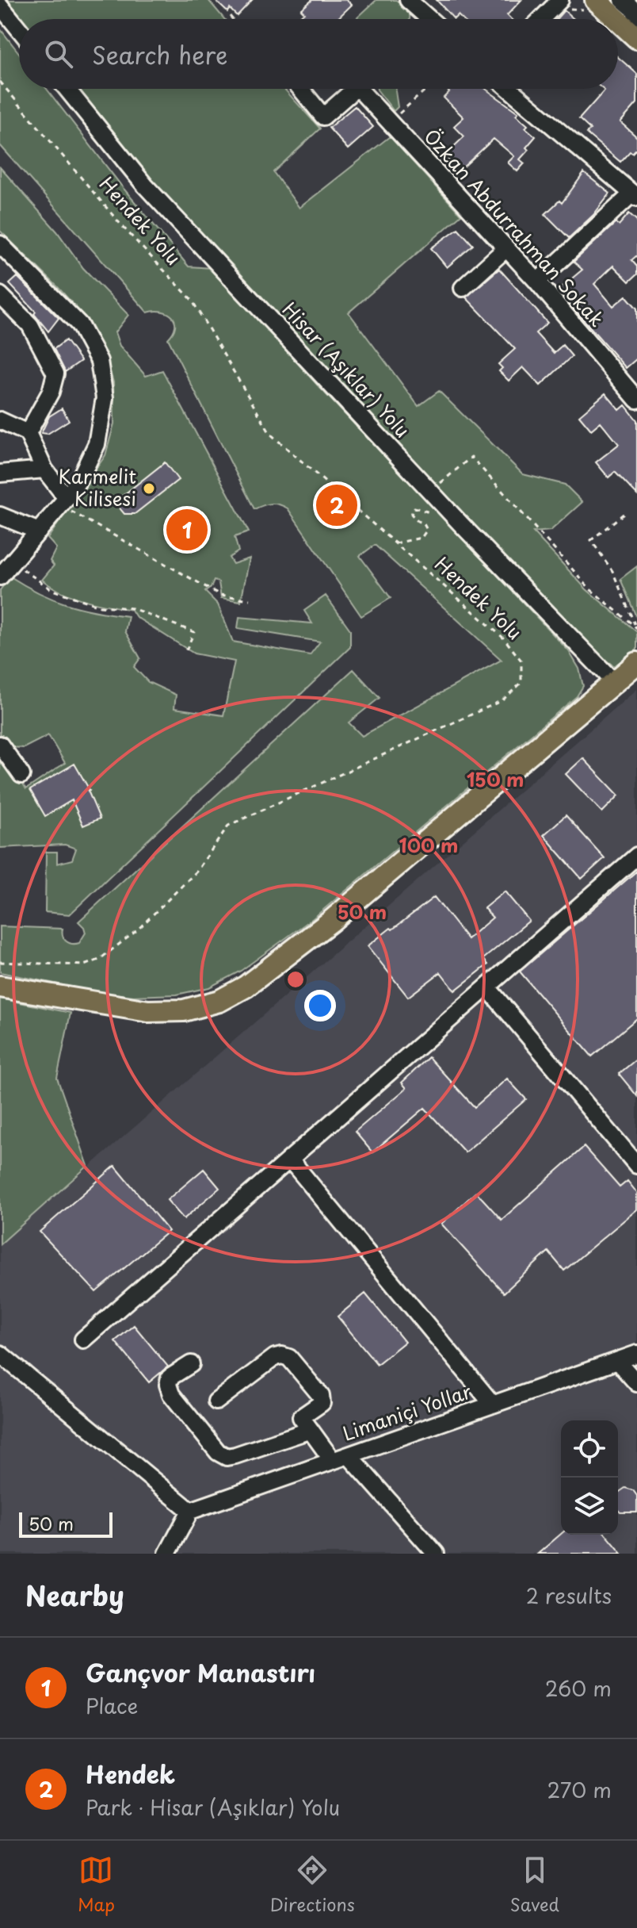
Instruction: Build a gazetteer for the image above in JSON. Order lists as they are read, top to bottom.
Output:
{
  "streets": {
    "street": ["Özkan Abdurrahman Sokak", "Hisar (Aşıklar) Yolu", "Limaniçi Yollar"],
    "path": ["Hendek Yolu"]
  },
  "places": ["Karmelit Kilisesi"],
  "scale_bar": "50 m",
  "page": {
    "search": "Search here",
    "pins": ["2", "1"],
    "scale": "50 m",
    "heading": ["Nearby", "2 results"],
    "list": [
      {
        "mark": "1",
        "name": "Gançvor Manastırı",
        "note": "Place",
        "value": "260 m"
      },
      {
        "mark": "2",
        "name": "Hendek",
        "note": "Park · Hisar (Aşıklar) Yolu",
        "value": "270 m"
      }
    ],
    "nav": ["Map", "Directions", "Saved"]
  },
  "rings": ["150 m", "100 m", "50 m"]
}
